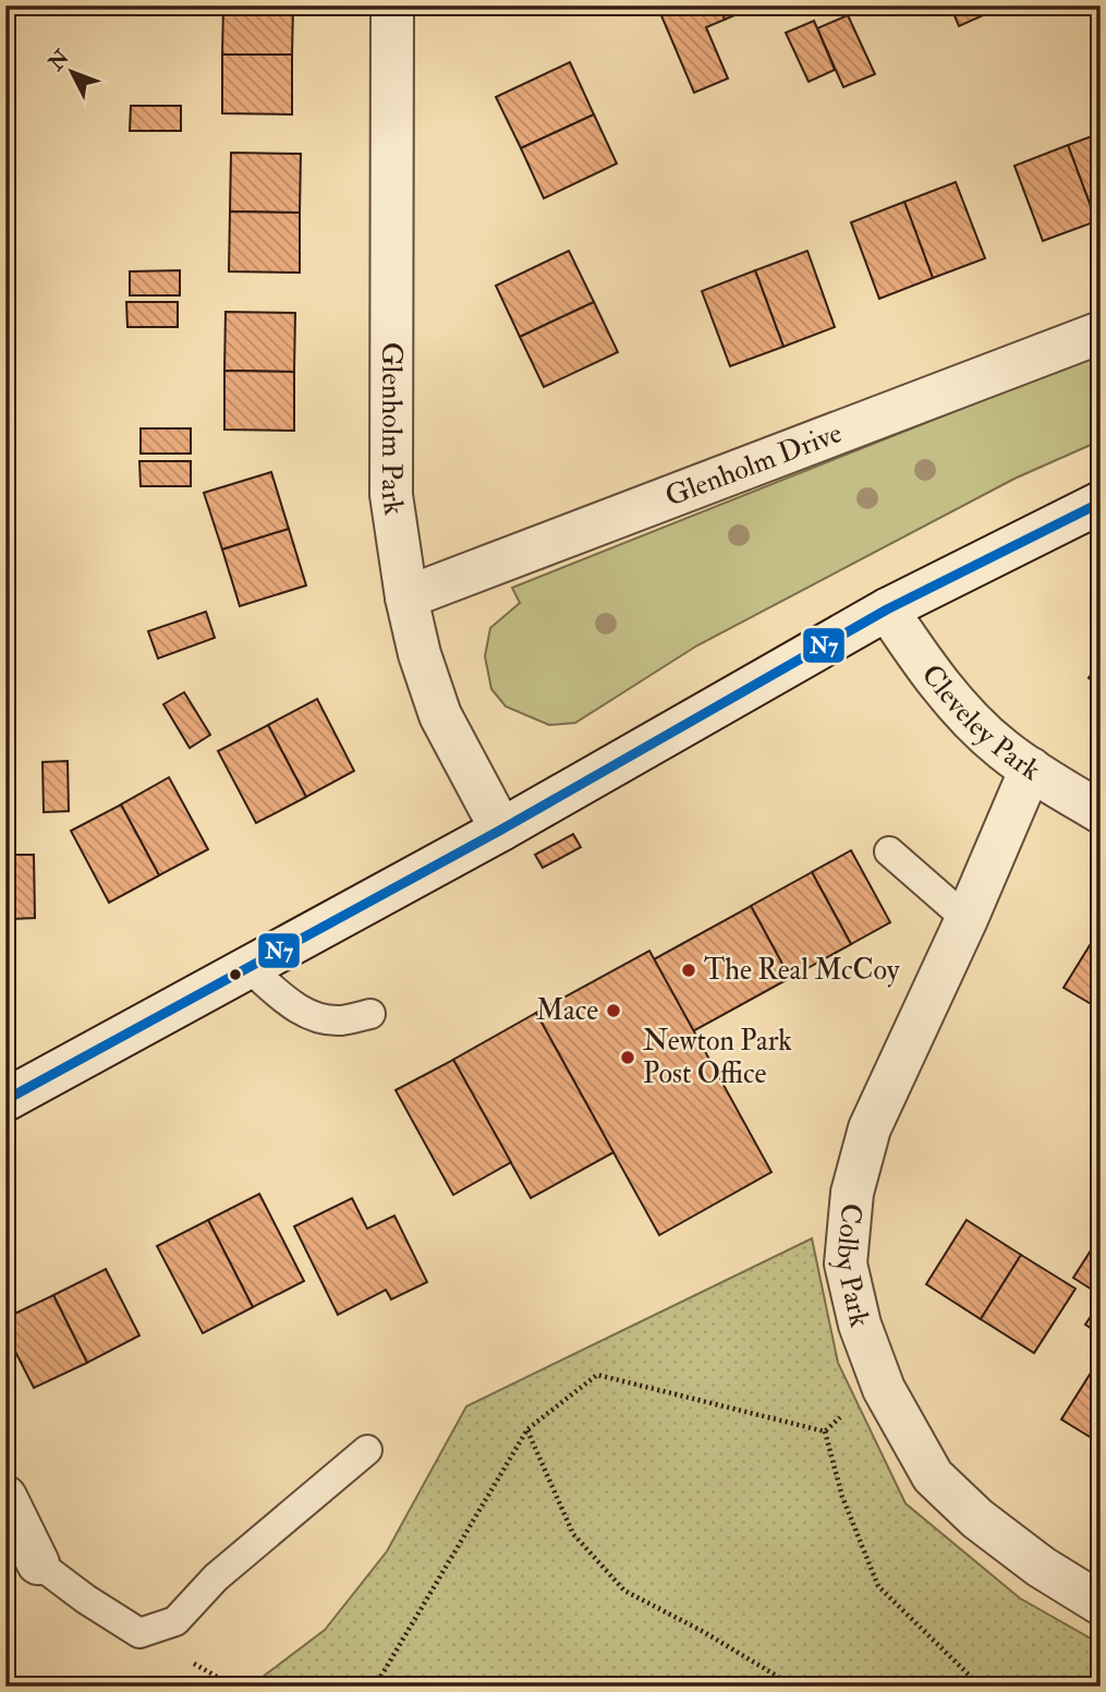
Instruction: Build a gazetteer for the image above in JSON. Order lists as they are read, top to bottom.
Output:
{
  "streets": {
    "street": [
      "Glenholm Park",
      "Glenholm Drive",
      "Cleveley Park",
      "Colby Park"
    ]
  },
  "crossings": [
    ["Glenholm Park", "Glenholm Drive"],
    ["Cleveley Park", "Colby Park"]
  ],
  "places": ["The Real McCoy", "Mace", "Newton Park Post Office"],
  "lines": ["transit line N7"],
  "north": "top left"
}
